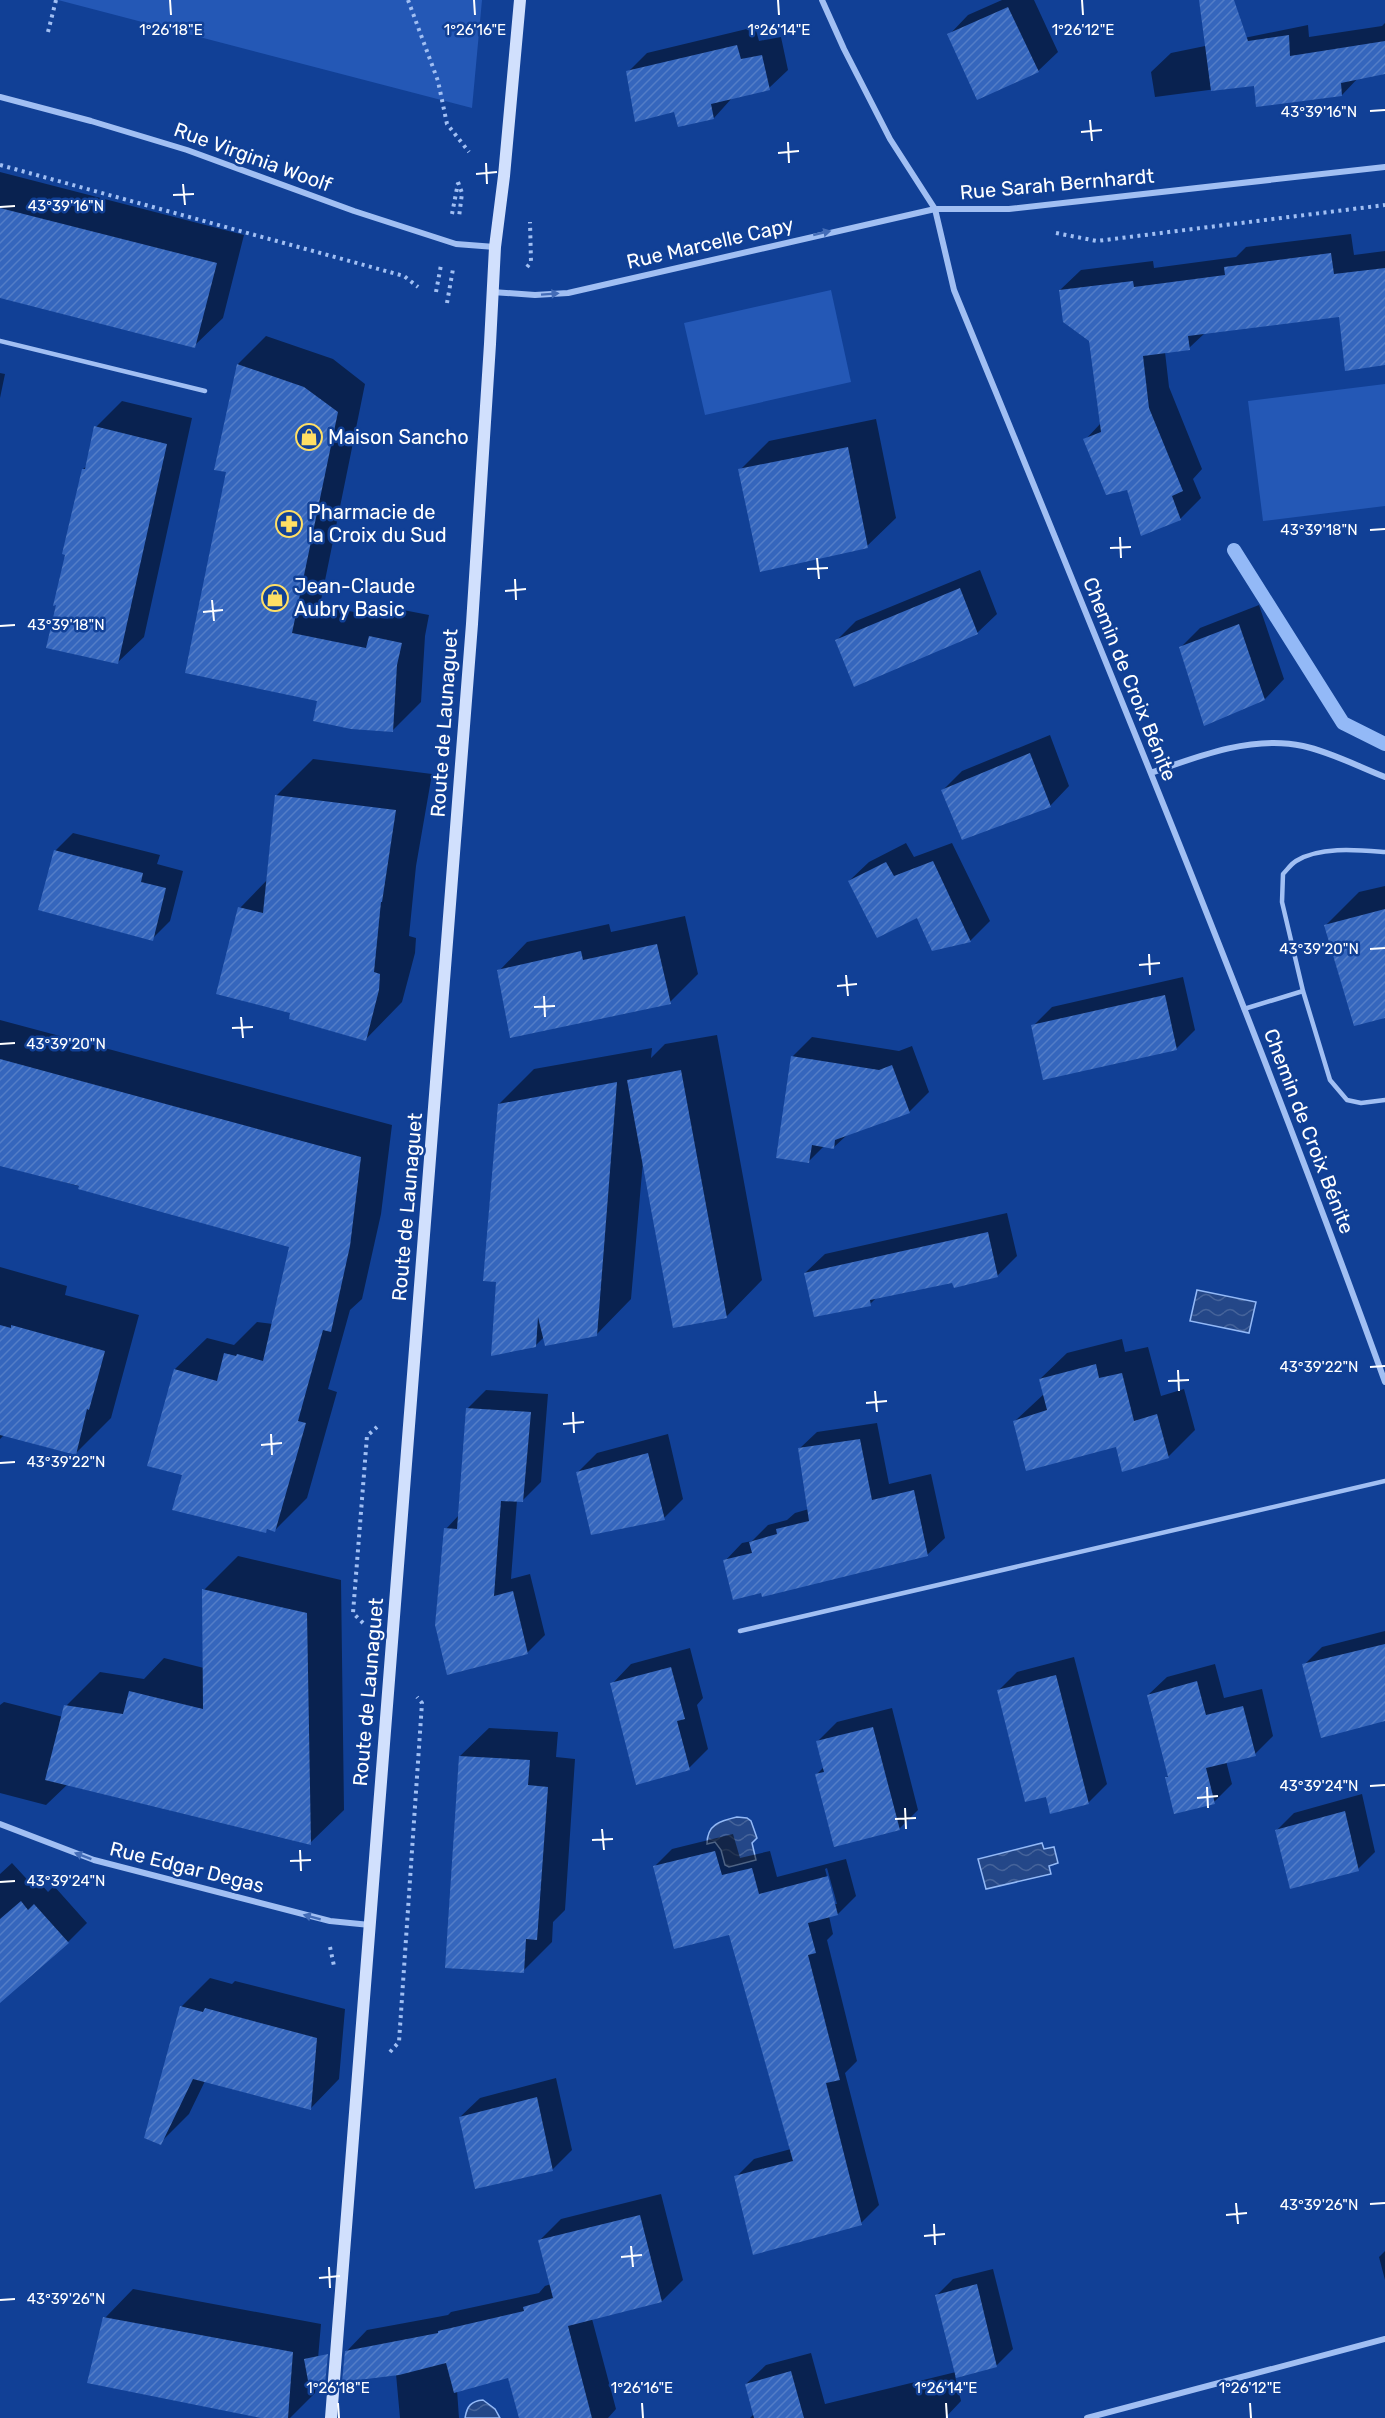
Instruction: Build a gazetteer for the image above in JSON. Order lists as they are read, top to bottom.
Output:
{
  "streets": {
    "main road": ["Route de Launaguet"],
    "street": [
      "Rue Virginia Woolf",
      "Rue Sarah Bernhardt",
      "Rue Marcelle Capy",
      "Chemin de Croix Bénite",
      "Rue Edgar Degas"
    ]
  },
  "crossings": [
    ["Rue Virginia Woolf", "Route de Launaguet"],
    ["Rue Sarah Bernhardt", "Rue Marcelle Capy"],
    ["Rue Sarah Bernhardt", "Chemin de Croix Bénite"],
    ["Rue Marcelle Capy", "Chemin de Croix Bénite"],
    ["Rue Marcelle Capy", "Route de Launaguet"],
    ["Route de Launaguet", "Rue Edgar Degas"]
  ],
  "one_way": ["Rue Marcelle Capy", "Rue Edgar Degas"],
  "places": {
    "shop": ["Maison Sancho", "Jean-Claude Aubry Basic"],
    "pharmacy": ["Pharmacie de la Croix du Sud"]
  },
  "coordinates": [
    "1°26'18\"E",
    "1°26'16\"E",
    "1°26'14\"E",
    "1°26'12\"E",
    "43°39'16\"N",
    "43°39'18\"N",
    "43°39'20\"N",
    "43°39'22\"N",
    "43°39'24\"N",
    "43°39'26\"N"
  ]
}
